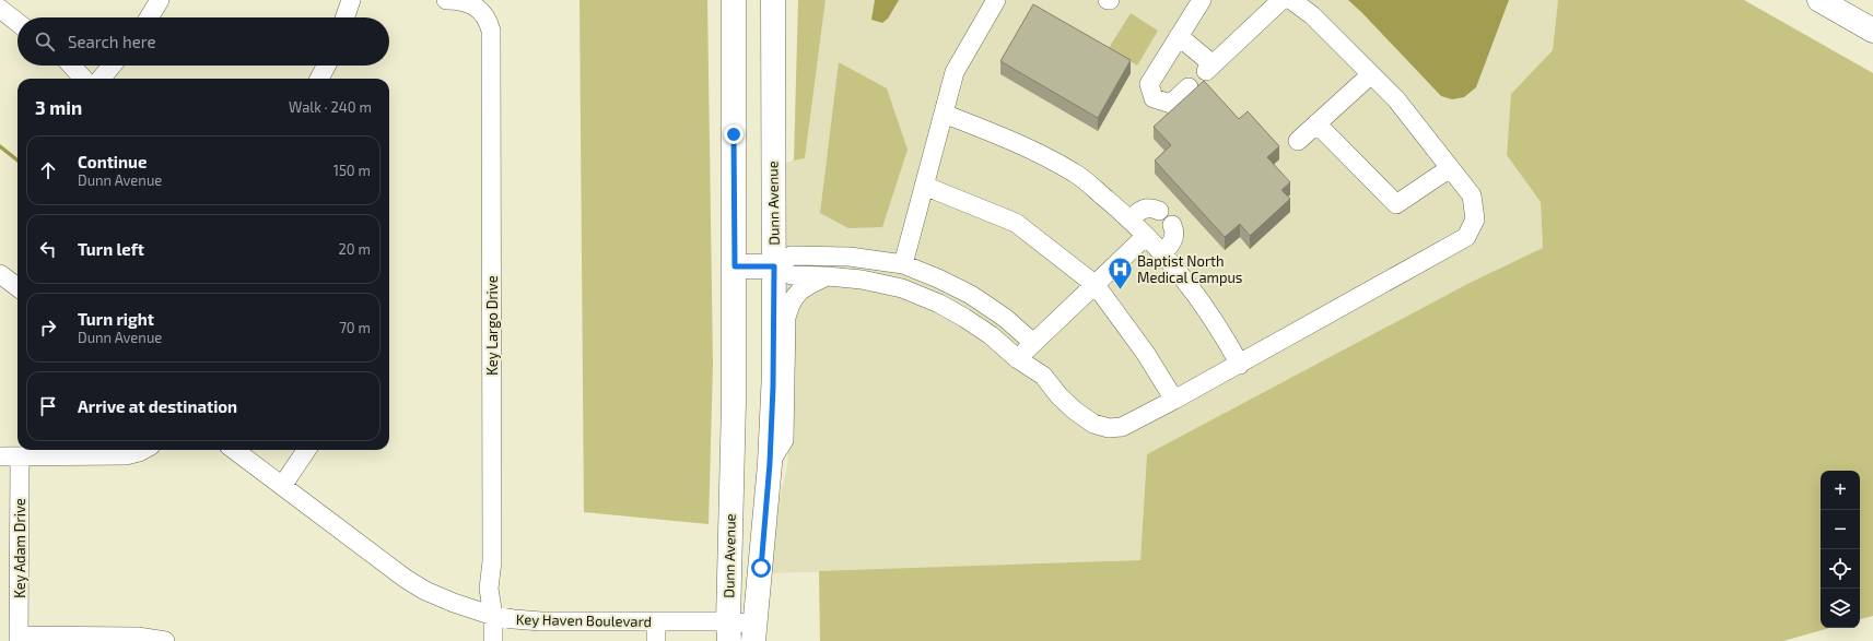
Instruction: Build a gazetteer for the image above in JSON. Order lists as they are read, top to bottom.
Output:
{
  "streets": {
    "main road": ["Dunn Avenue"],
    "street": ["Key Largo Drive", "Key Adam Drive", "Key Haven Boulevard"]
  },
  "crossings": [
    ["Dunn Avenue", "Key Haven Boulevard"],
    ["Key Largo Drive", "Key Haven Boulevard"]
  ],
  "places": {
    "hospital": ["Baptist North Medical Campus"]
  },
  "page": {
    "search": "Search here",
    "heading": ["3 min", "Walk · 240 m"],
    "list": [
      ["Continue", "Dunn Avenue", "150 m"],
      ["Turn left", "20 m"],
      ["Turn right", "Dunn Avenue", "70 m"],
      "Arrive at destination"
    ],
    "map_buttons": ["+", "−"]
  }
}
